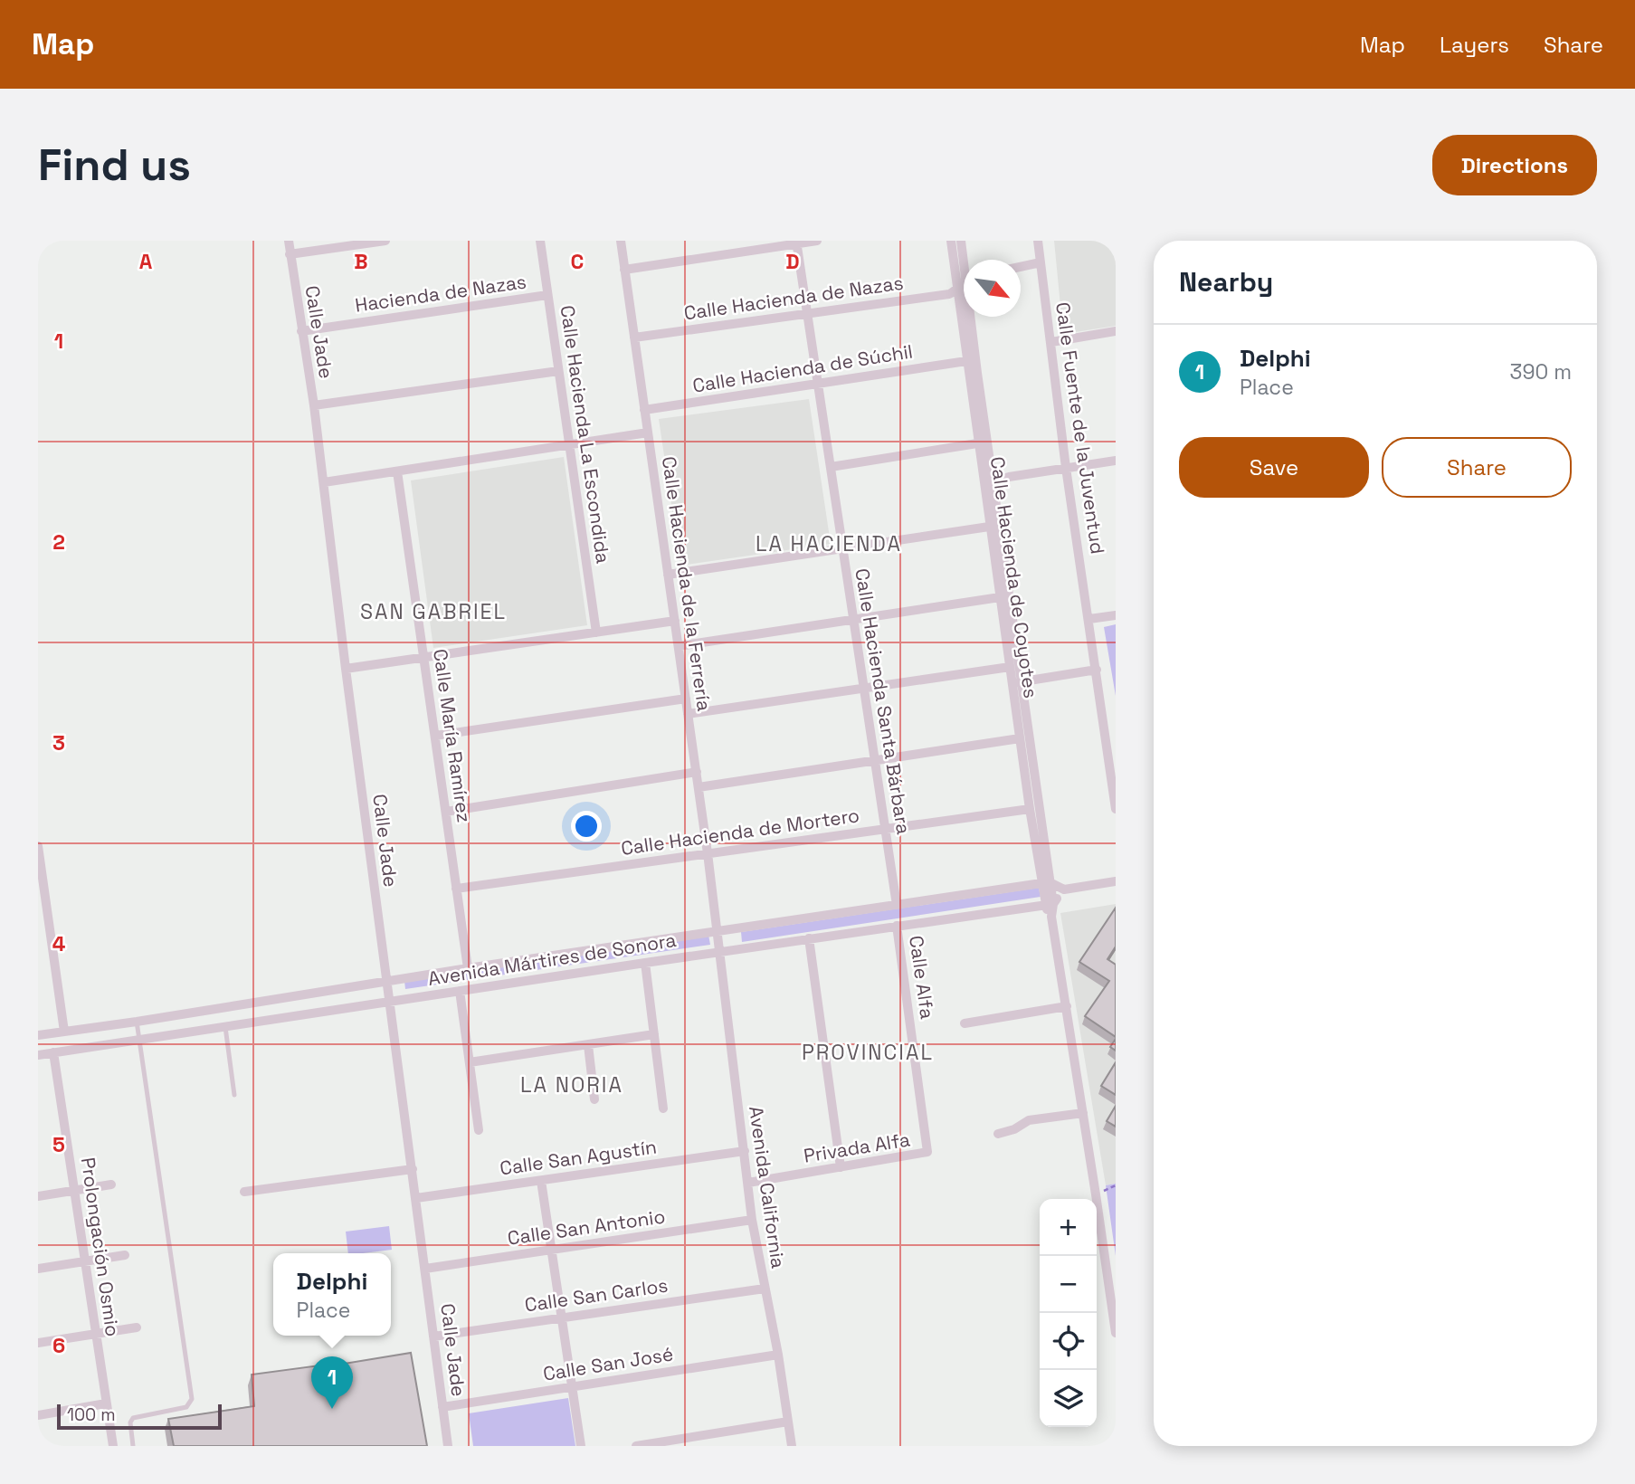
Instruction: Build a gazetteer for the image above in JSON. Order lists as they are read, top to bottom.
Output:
{
  "streets": {
    "street": [
      "Hacienda de Nazas",
      "Calle Hacienda de Nazas",
      "Calle Jade",
      "Calle Hacienda de Súchil",
      "Calle Fuente de la Juventud",
      "Calle Hacienda La Escondida",
      "Calle Hacienda de Coyotes",
      "Calle Hacienda de la Ferrería",
      "Calle Hacienda Santa Bárbara",
      "Calle María Ramírez",
      "Calle Hacienda de Mortero",
      "Avenida Mártires de Sonora",
      "Calle Alfa",
      "Privada Alfa",
      "Calle San Agustín",
      "Avenida California",
      "Calle San Antonio",
      "Prolongación Osmio",
      "Calle San Carlos",
      "Calle San José"
    ]
  },
  "crossings": [
    ["Hacienda de Nazas", "Calle Jade"],
    ["Hacienda de Nazas", "Calle Hacienda La Escondida"],
    ["Calle Hacienda de Nazas", "Calle Hacienda de Coyotes"],
    ["Calle Hacienda de Nazas", "Calle Hacienda de la Ferrería"],
    ["Calle Hacienda de Nazas", "Calle Hacienda Santa Bárbara"],
    ["Calle Jade", "Avenida Mártires de Sonora"],
    ["Calle Jade", "Calle San Agustín"],
    ["Calle Jade", "Calle San Antonio"],
    ["Calle Jade", "Calle San Carlos"],
    ["Calle Jade", "Calle San José"],
    ["Calle Hacienda de Súchil", "Calle Hacienda de Coyotes"],
    ["Calle Hacienda de Súchil", "Calle Hacienda de la Ferrería"],
    ["Calle Hacienda de Súchil", "Calle Hacienda Santa Bárbara"],
    ["Calle Hacienda de Coyotes", "Calle Hacienda de Mortero"],
    ["Calle Hacienda de Coyotes", "Avenida Mártires de Sonora"],
    ["Calle Hacienda de la Ferrería", "Calle Hacienda de Mortero"],
    ["Calle Hacienda de la Ferrería", "Avenida Mártires de Sonora"],
    ["Calle Hacienda de la Ferrería", "Avenida California"],
    ["Calle Hacienda Santa Bárbara", "Calle Hacienda de Mortero"],
    ["Calle Hacienda Santa Bárbara", "Avenida Mártires de Sonora"],
    ["Calle María Ramírez", "Calle Hacienda de Mortero"],
    ["Calle María Ramírez", "Avenida Mártires de Sonora"],
    ["Avenida Mártires de Sonora", "Calle Alfa"],
    ["Avenida Mártires de Sonora", "Avenida California"],
    ["Avenida Mártires de Sonora", "Prolongación Osmio"],
    ["Calle Alfa", "Privada Alfa"],
    ["Privada Alfa", "Avenida California"],
    ["Calle San Agustín", "Avenida California"],
    ["Avenida California", "Calle San Antonio"],
    ["Avenida California", "Calle San Carlos"],
    ["Avenida California", "Calle San José"]
  ],
  "districts": [
    "LA HACIENDA",
    "SAN GABRIEL",
    "PROVINCIAL",
    "LA NORIA"
  ],
  "scale_bar": "100 m",
  "north": "bottom right",
  "page": {
    "header": "Map",
    "nav": ["Map", "Layers", "Share"],
    "buttons": [
      "Directions",
      ["Save", "Share"]
    ],
    "title": "Find us",
    "heading": "Nearby",
    "list": [
      {
        "mark": "1",
        "name": "Delphi",
        "note": "Place",
        "value": "390 m"
      }
    ],
    "map_buttons": ["+", "−"],
    "popup": ["Delphi", "Place"],
    "pins": "1",
    "scale": "100 m"
  },
  "grid": {
    "columns": [
      "A",
      "B",
      "C",
      "D"
    ],
    "rows": [
      "1",
      "2",
      "3",
      "4",
      "5",
      "6"
    ]
  }
}
